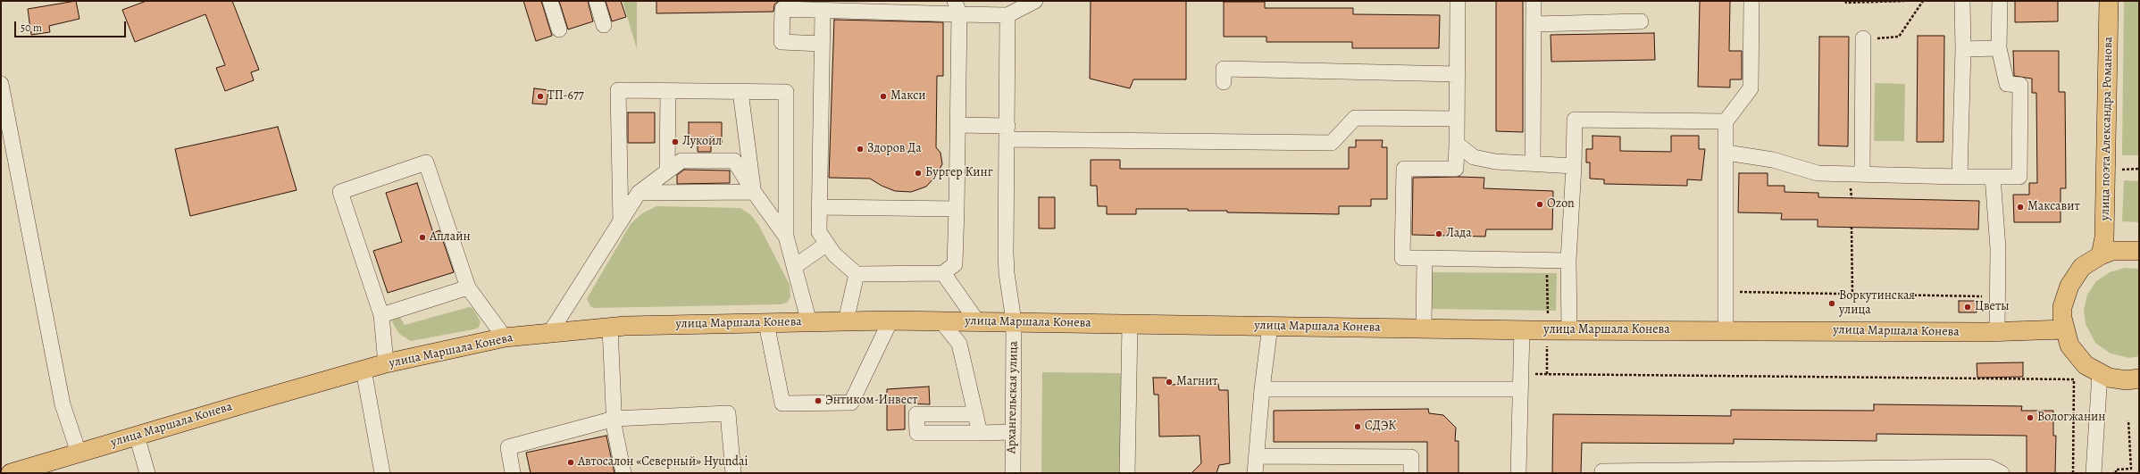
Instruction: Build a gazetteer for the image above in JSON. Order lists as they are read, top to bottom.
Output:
{
  "streets": {
    "main road": ["улица поэта Александра Романова", "улица Маршала Конева"],
    "street": ["Архангельская улица"]
  },
  "crossings": [
    ["улица Маршала Конева", "Архангельская улица"]
  ],
  "places": [
    "ТП-677",
    "Макси",
    "Лукойл",
    "Здоров Да",
    "Бургер Кинг",
    "Ozon",
    "Максавит",
    "Лада",
    "Аплайн",
    "Воркутинская улица",
    "Цветы",
    "Магнит",
    "Энтиком-Инвест",
    "Вологжанин",
    "СДЭК",
    "Автосалон «Северный» Hyundai"
  ],
  "scale_bar": "50 m"
}
